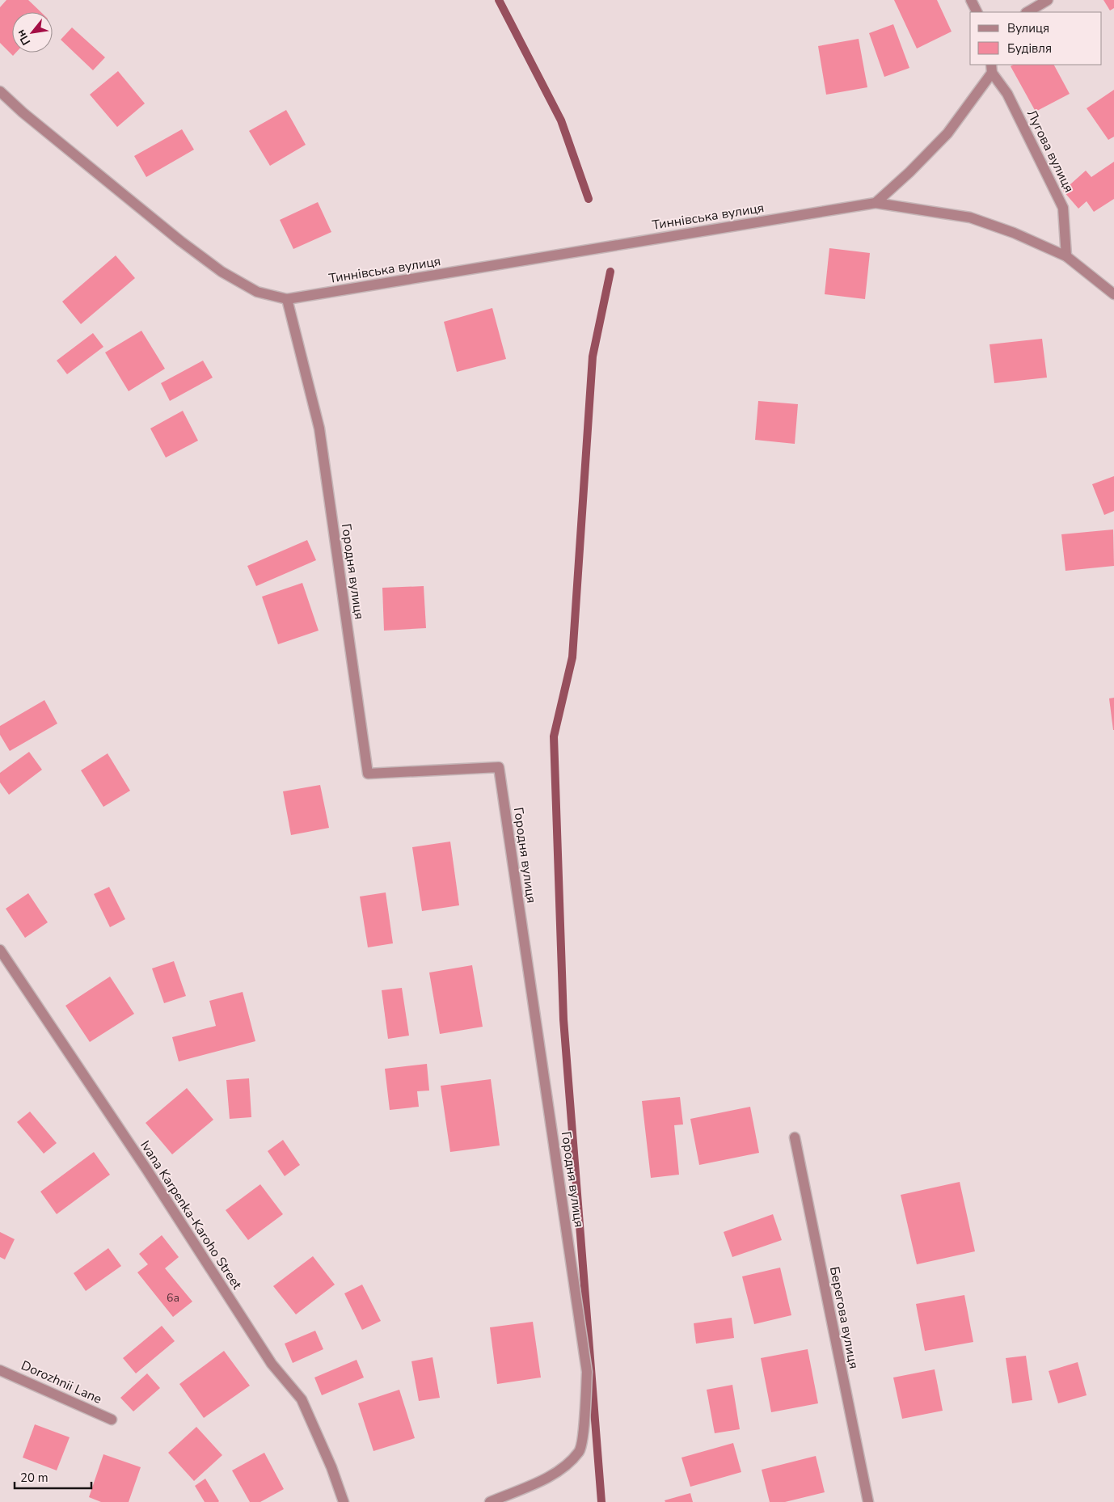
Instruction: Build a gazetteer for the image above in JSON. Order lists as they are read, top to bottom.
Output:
{
  "streets": {
    "street": [
      "Лугова вулиця",
      "Тиннівська вулиця",
      "Городня вулиця",
      "Ivana Karpenka-Karoho Street",
      "Берегова вулиця",
      "Dorozhnii Lane"
    ]
  },
  "crossings": [
    ["Лугова вулиця", "Тиннівська вулиця"],
    ["Тиннівська вулиця", "Городня вулиця"]
  ],
  "house_numbers": ["6а"],
  "legend": ["Вулиця", "Будівля"],
  "scale_bar": "20 m",
  "north": "bottom left"
}
